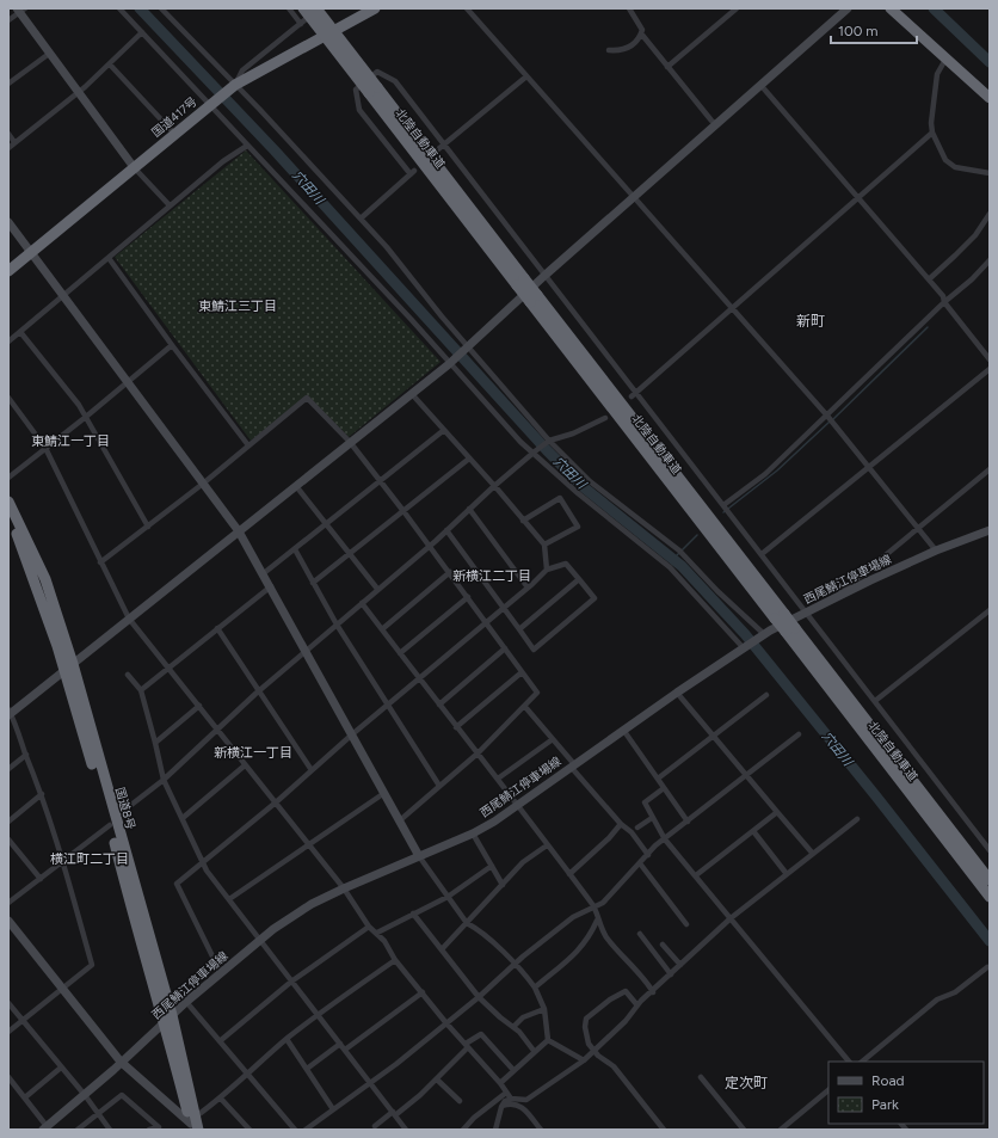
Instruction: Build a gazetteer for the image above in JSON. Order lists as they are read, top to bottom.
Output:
{
  "streets": {
    "highway": ["国道417号", "北陸自動車道", "国道8号"],
    "street": ["西尾鯖江停車場線"]
  },
  "crossings": [
    ["西尾鯖江停車場線", "国道8号"]
  ],
  "districts": [
    "東鯖江三丁目",
    "新町",
    "東鯖江一丁目",
    "新横江二丁目",
    "新横江一丁目",
    "横江町二丁目",
    "定次町"
  ],
  "water": ["穴田川"],
  "legend": ["Road", "Park"],
  "scale_bar": "100 m"
}
